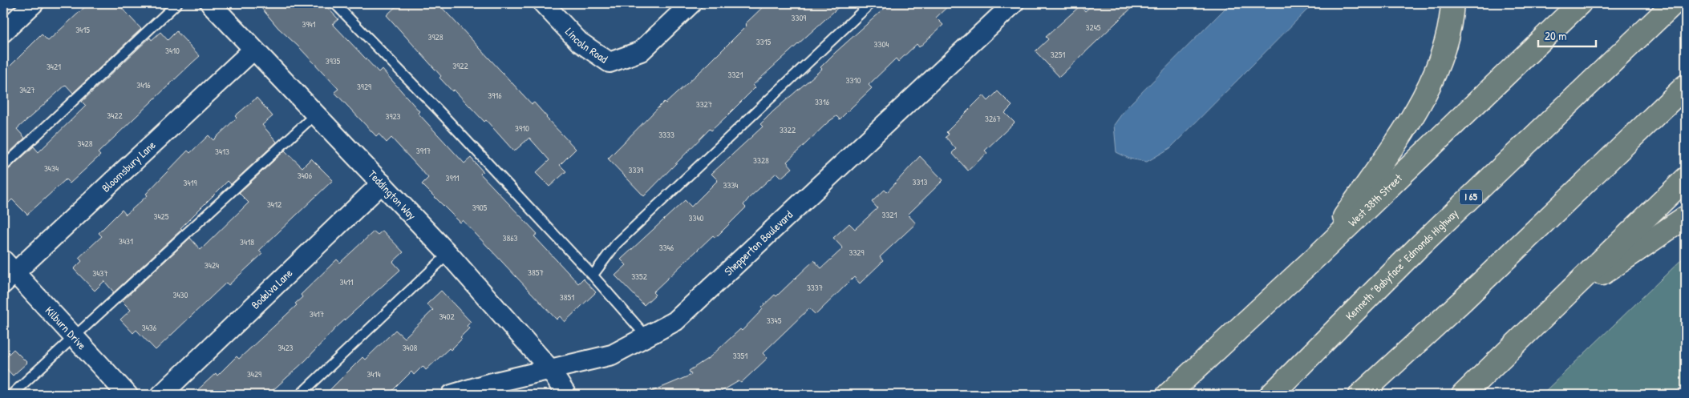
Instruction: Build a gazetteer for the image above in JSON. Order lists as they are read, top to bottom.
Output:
{
  "streets": {
    "main road": ["I 65", "West 38th Street", "Kenneth \"Babyface\" Edmonds Highway"],
    "street": [
      "Lincoln Road",
      "Bloomsbury Lane",
      "Teddington Way",
      "Shepperton Boulevard",
      "Bodelva Lane",
      "Kilburn Drive"
    ]
  },
  "crossings": [
    ["Bloomsbury Lane", "Teddington Way"],
    ["Bloomsbury Lane", "Kilburn Drive"],
    ["Teddington Way", "Shepperton Boulevard"],
    ["Teddington Way", "Bodelva Lane"]
  ],
  "house_numbers": [
    "3309",
    "3941",
    "3245",
    "3415",
    "3928",
    "3315",
    "3304",
    "3410",
    "3251",
    "3935",
    "3922",
    "3421",
    "3321",
    "3310",
    "3416",
    "3929",
    "3427",
    "3916",
    "3316",
    "3327",
    "3422",
    "3923",
    "3267",
    "3910",
    "3322",
    "3333",
    "3428",
    "3917",
    "3413",
    "3328",
    "3434",
    "3339",
    "3406",
    "3911",
    "3313",
    "3419",
    "3334",
    "3412",
    "3905",
    "3321",
    "3425",
    "3340",
    "3863",
    "3431",
    "3418",
    "3346",
    "3329",
    "3424",
    "3857",
    "3437",
    "3352",
    "3411",
    "3337",
    "3430",
    "3851",
    "3417",
    "3402",
    "3345",
    "3436",
    "3423",
    "3408",
    "3351",
    "3429",
    "3414"
  ],
  "scale_bar": "20 m"
}
